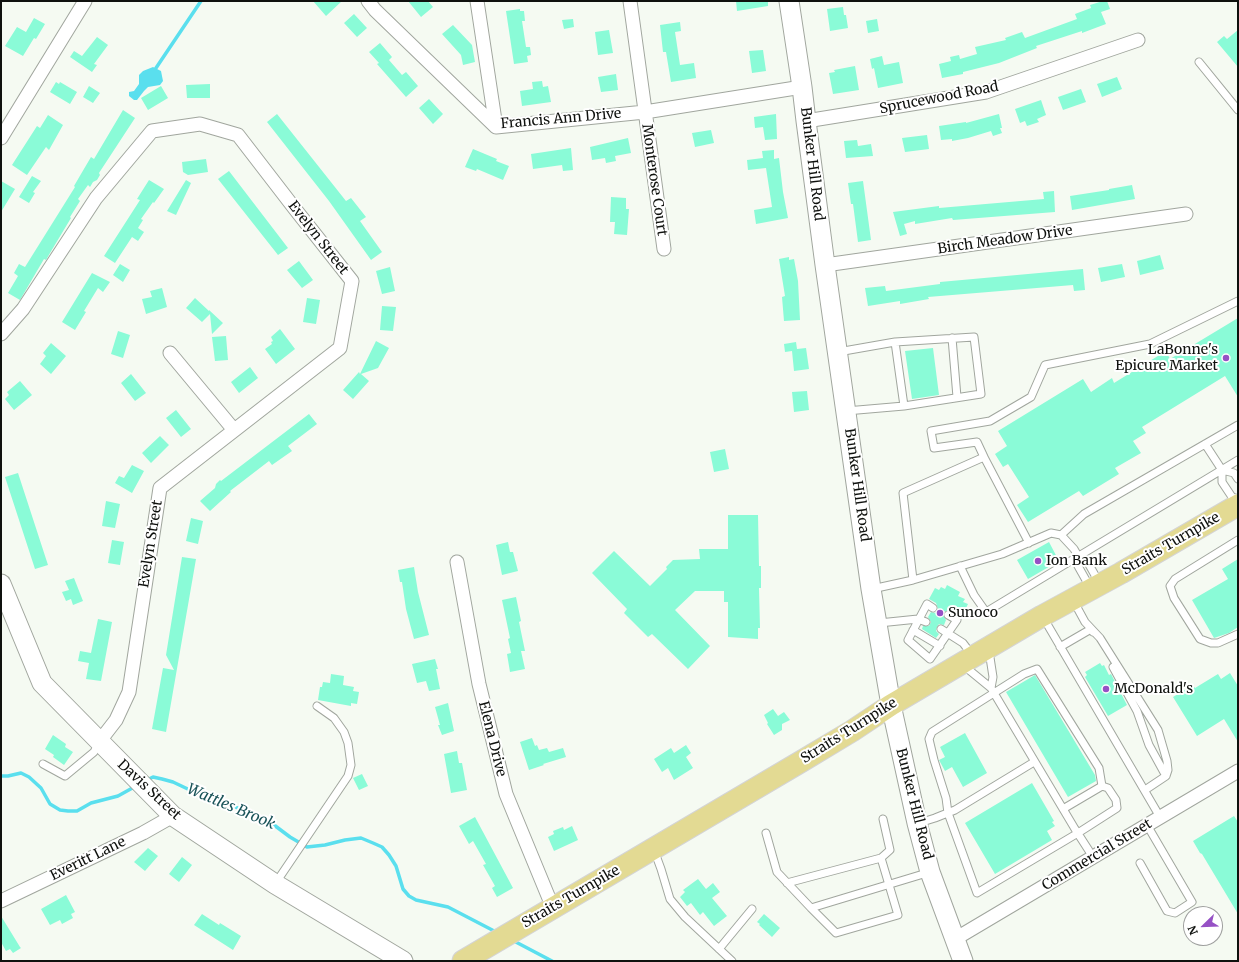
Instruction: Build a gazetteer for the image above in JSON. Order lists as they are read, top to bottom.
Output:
{
  "streets": {
    "main road": ["Bunker Hill Road", "Straits Turnpike", "Davis Street"],
    "street": [
      "Sprucewood Road",
      "Francis Ann Drive",
      "Monterose Court",
      "Evelyn Street",
      "Birch Meadow Drive",
      "Elena Drive",
      "Commercial Street",
      "Everitt Lane"
    ]
  },
  "crossings": [
    ["Sprucewood Road", "Bunker Hill Road"],
    ["Francis Ann Drive", "Bunker Hill Road"],
    ["Francis Ann Drive", "Monterose Court"],
    ["Bunker Hill Road", "Birch Meadow Drive"],
    ["Bunker Hill Road", "Straits Turnpike"],
    ["Bunker Hill Road", "Commercial Street"],
    ["Evelyn Street", "Davis Street"],
    ["Straits Turnpike", "Elena Drive"],
    ["Davis Street", "Everitt Lane"]
  ],
  "water": ["Wattles Brook"],
  "places": [
    "LaBonne's Epicure Market",
    "Ion Bank",
    "Sunoco",
    "McDonald's"
  ],
  "north": "bottom left"
}
